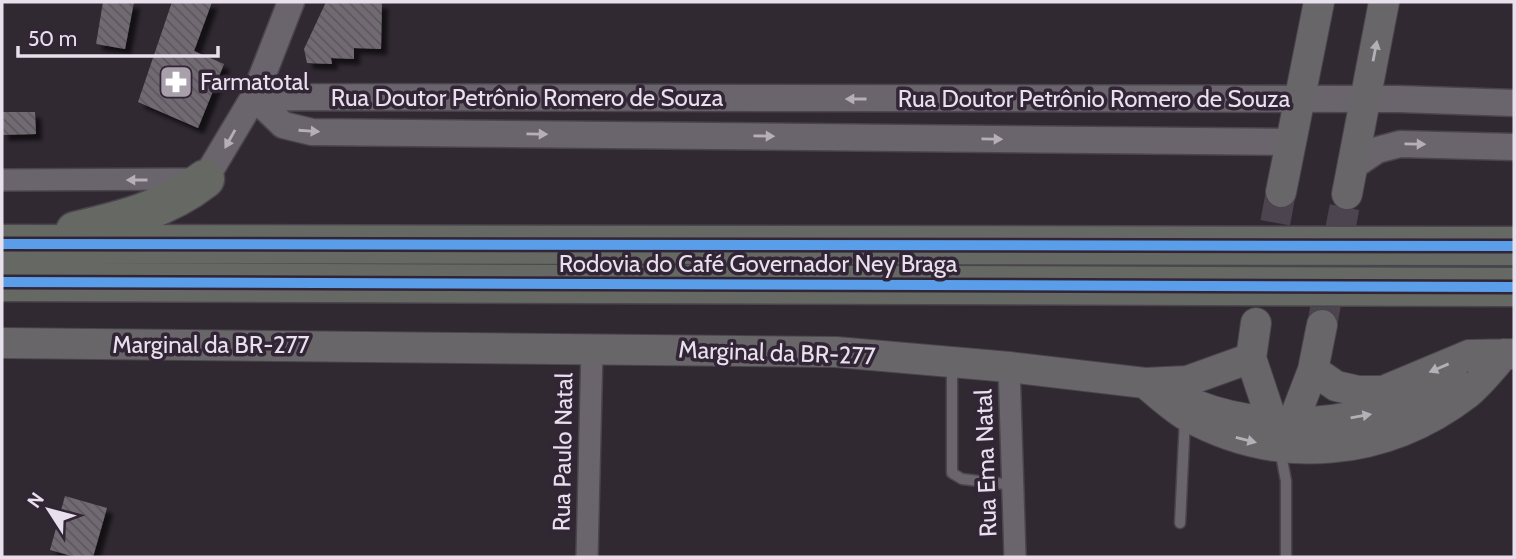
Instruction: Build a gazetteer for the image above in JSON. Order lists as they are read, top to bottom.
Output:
{
  "streets": {
    "highway": ["Rodovia do Café Governador Ney Braga"],
    "main road": ["Marginal da BR-277"],
    "street": ["Rua Doutor Petrônio Romero de Souza", "Rua Paulo Natal", "Rua Ema Natal"]
  },
  "crossings": [
    ["Marginal da BR-277", "Rua Paulo Natal"],
    ["Marginal da BR-277", "Rua Ema Natal"]
  ],
  "places": {
    "pharmacy": ["Farmatotal"]
  },
  "scale_bar": "50 m",
  "north": "top left"
}
